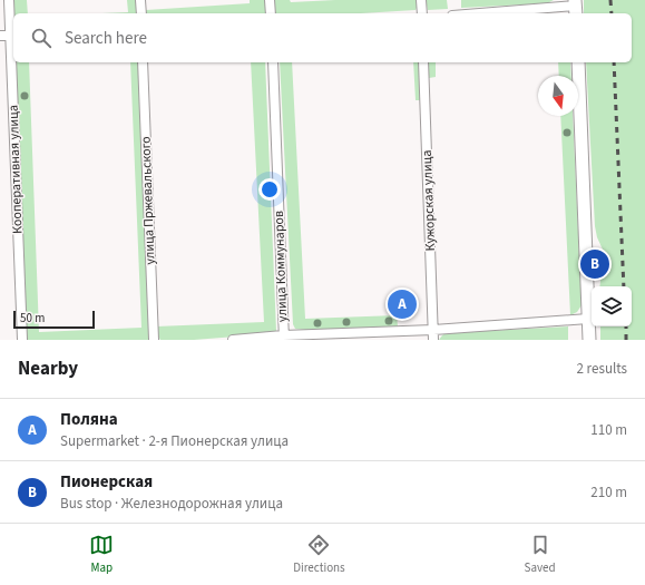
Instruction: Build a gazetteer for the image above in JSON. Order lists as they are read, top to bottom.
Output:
{
  "streets": {
    "street": [
      "Кооперативная улица",
      "улица Пржевальского",
      "Кужорская улица",
      "улица Коммунаров"
    ]
  },
  "scale_bar": "50 m",
  "north": "bottom",
  "page": {
    "search": "Search here",
    "pins": ["B", "A"],
    "scale": "50 m",
    "heading": ["Nearby", "2 results"],
    "list": [
      {
        "mark": "A",
        "name": "Поляна",
        "note": "Supermarket · 2-я Пионерская улица",
        "value": "110 m"
      },
      {
        "mark": "B",
        "name": "Пионерская",
        "note": "Bus stop · Железнодорожная улица",
        "value": "210 m"
      }
    ],
    "nav": ["Map", "Directions", "Saved"]
  }
}
